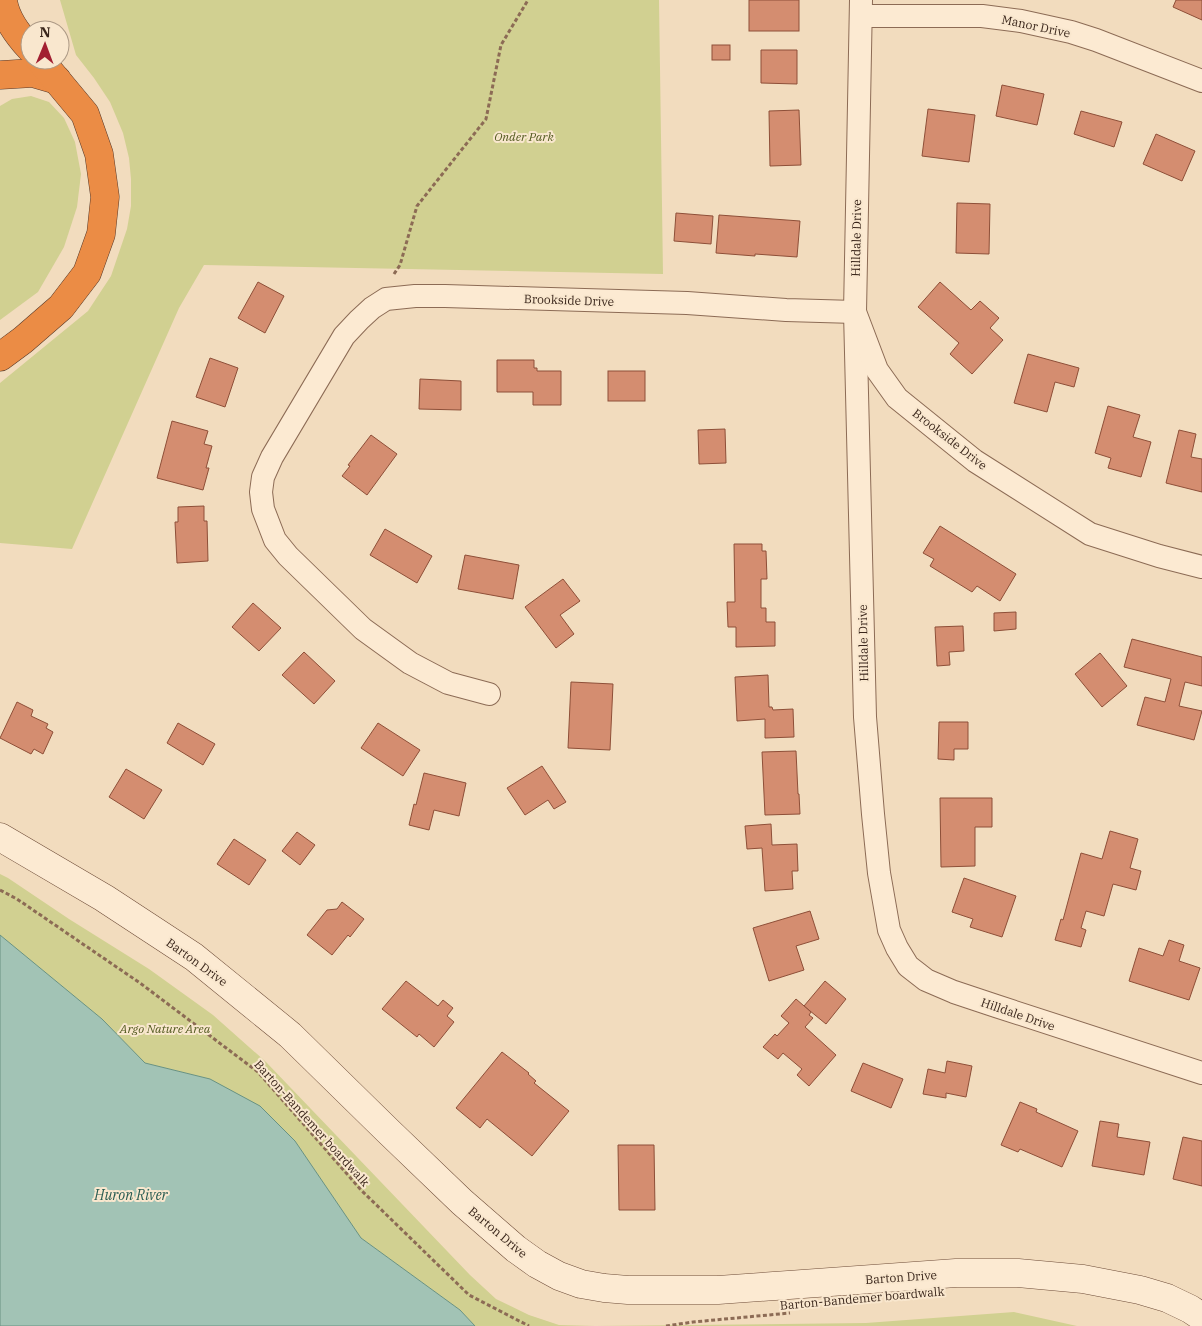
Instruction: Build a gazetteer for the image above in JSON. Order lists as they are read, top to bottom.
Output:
{
  "streets": {
    "main road": ["Barton Drive"],
    "street": ["Manor Drive", "Hilldale Drive", "Brookside Drive"],
    "path": ["Barton-Bandemer boardwalk"]
  },
  "crossings": [
    ["Manor Drive", "Hilldale Drive"],
    ["Hilldale Drive", "Brookside Drive"]
  ],
  "water": ["Huron River"],
  "parks": ["Onder Park", "Argo Nature Area"],
  "north": "top"
}
